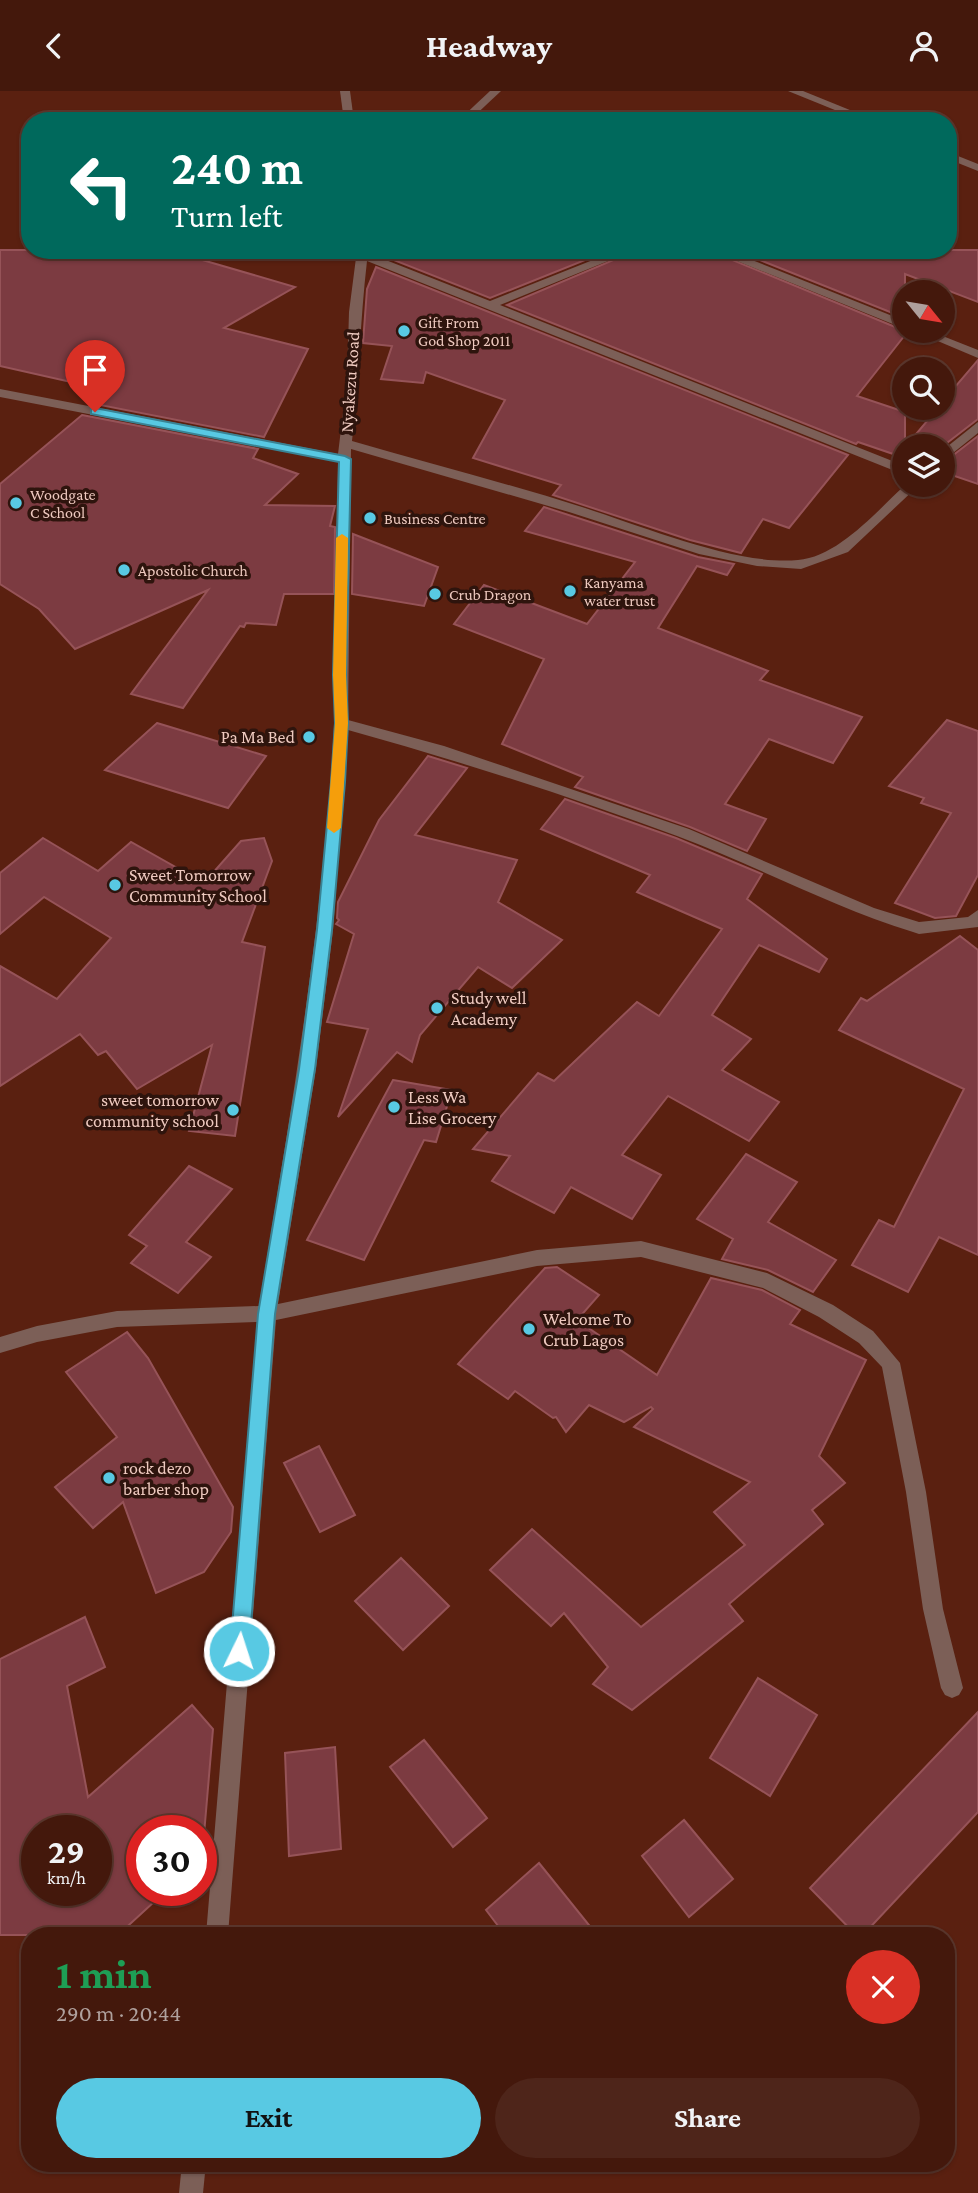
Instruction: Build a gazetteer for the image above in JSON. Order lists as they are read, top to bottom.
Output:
{
  "streets": {
    "street": ["Nyakezu Road"]
  },
  "places": [
    "Gift From God Shop 2011",
    "Woodgate C School",
    "Business Centre",
    "Apostolic Church",
    "Kanyama water trust",
    "Crub Dragon",
    "Pa Ma Bed",
    "Sweet Tomorrow Community School",
    "Study well Academy",
    "Less Wa Lise Grocery",
    "sweet tomorrow community school",
    "Welcome To Crub Lagos",
    "rock dezo barber shop"
  ],
  "north": "bottom right",
  "page": {
    "header": "Headway",
    "turn": ["240 m", "Turn left"],
    "speed": "29 km/h",
    "limit": "30",
    "heading": ["1 min", "290 m · 20:44"],
    "buttons": ["Exit", "Share"]
  }
}
